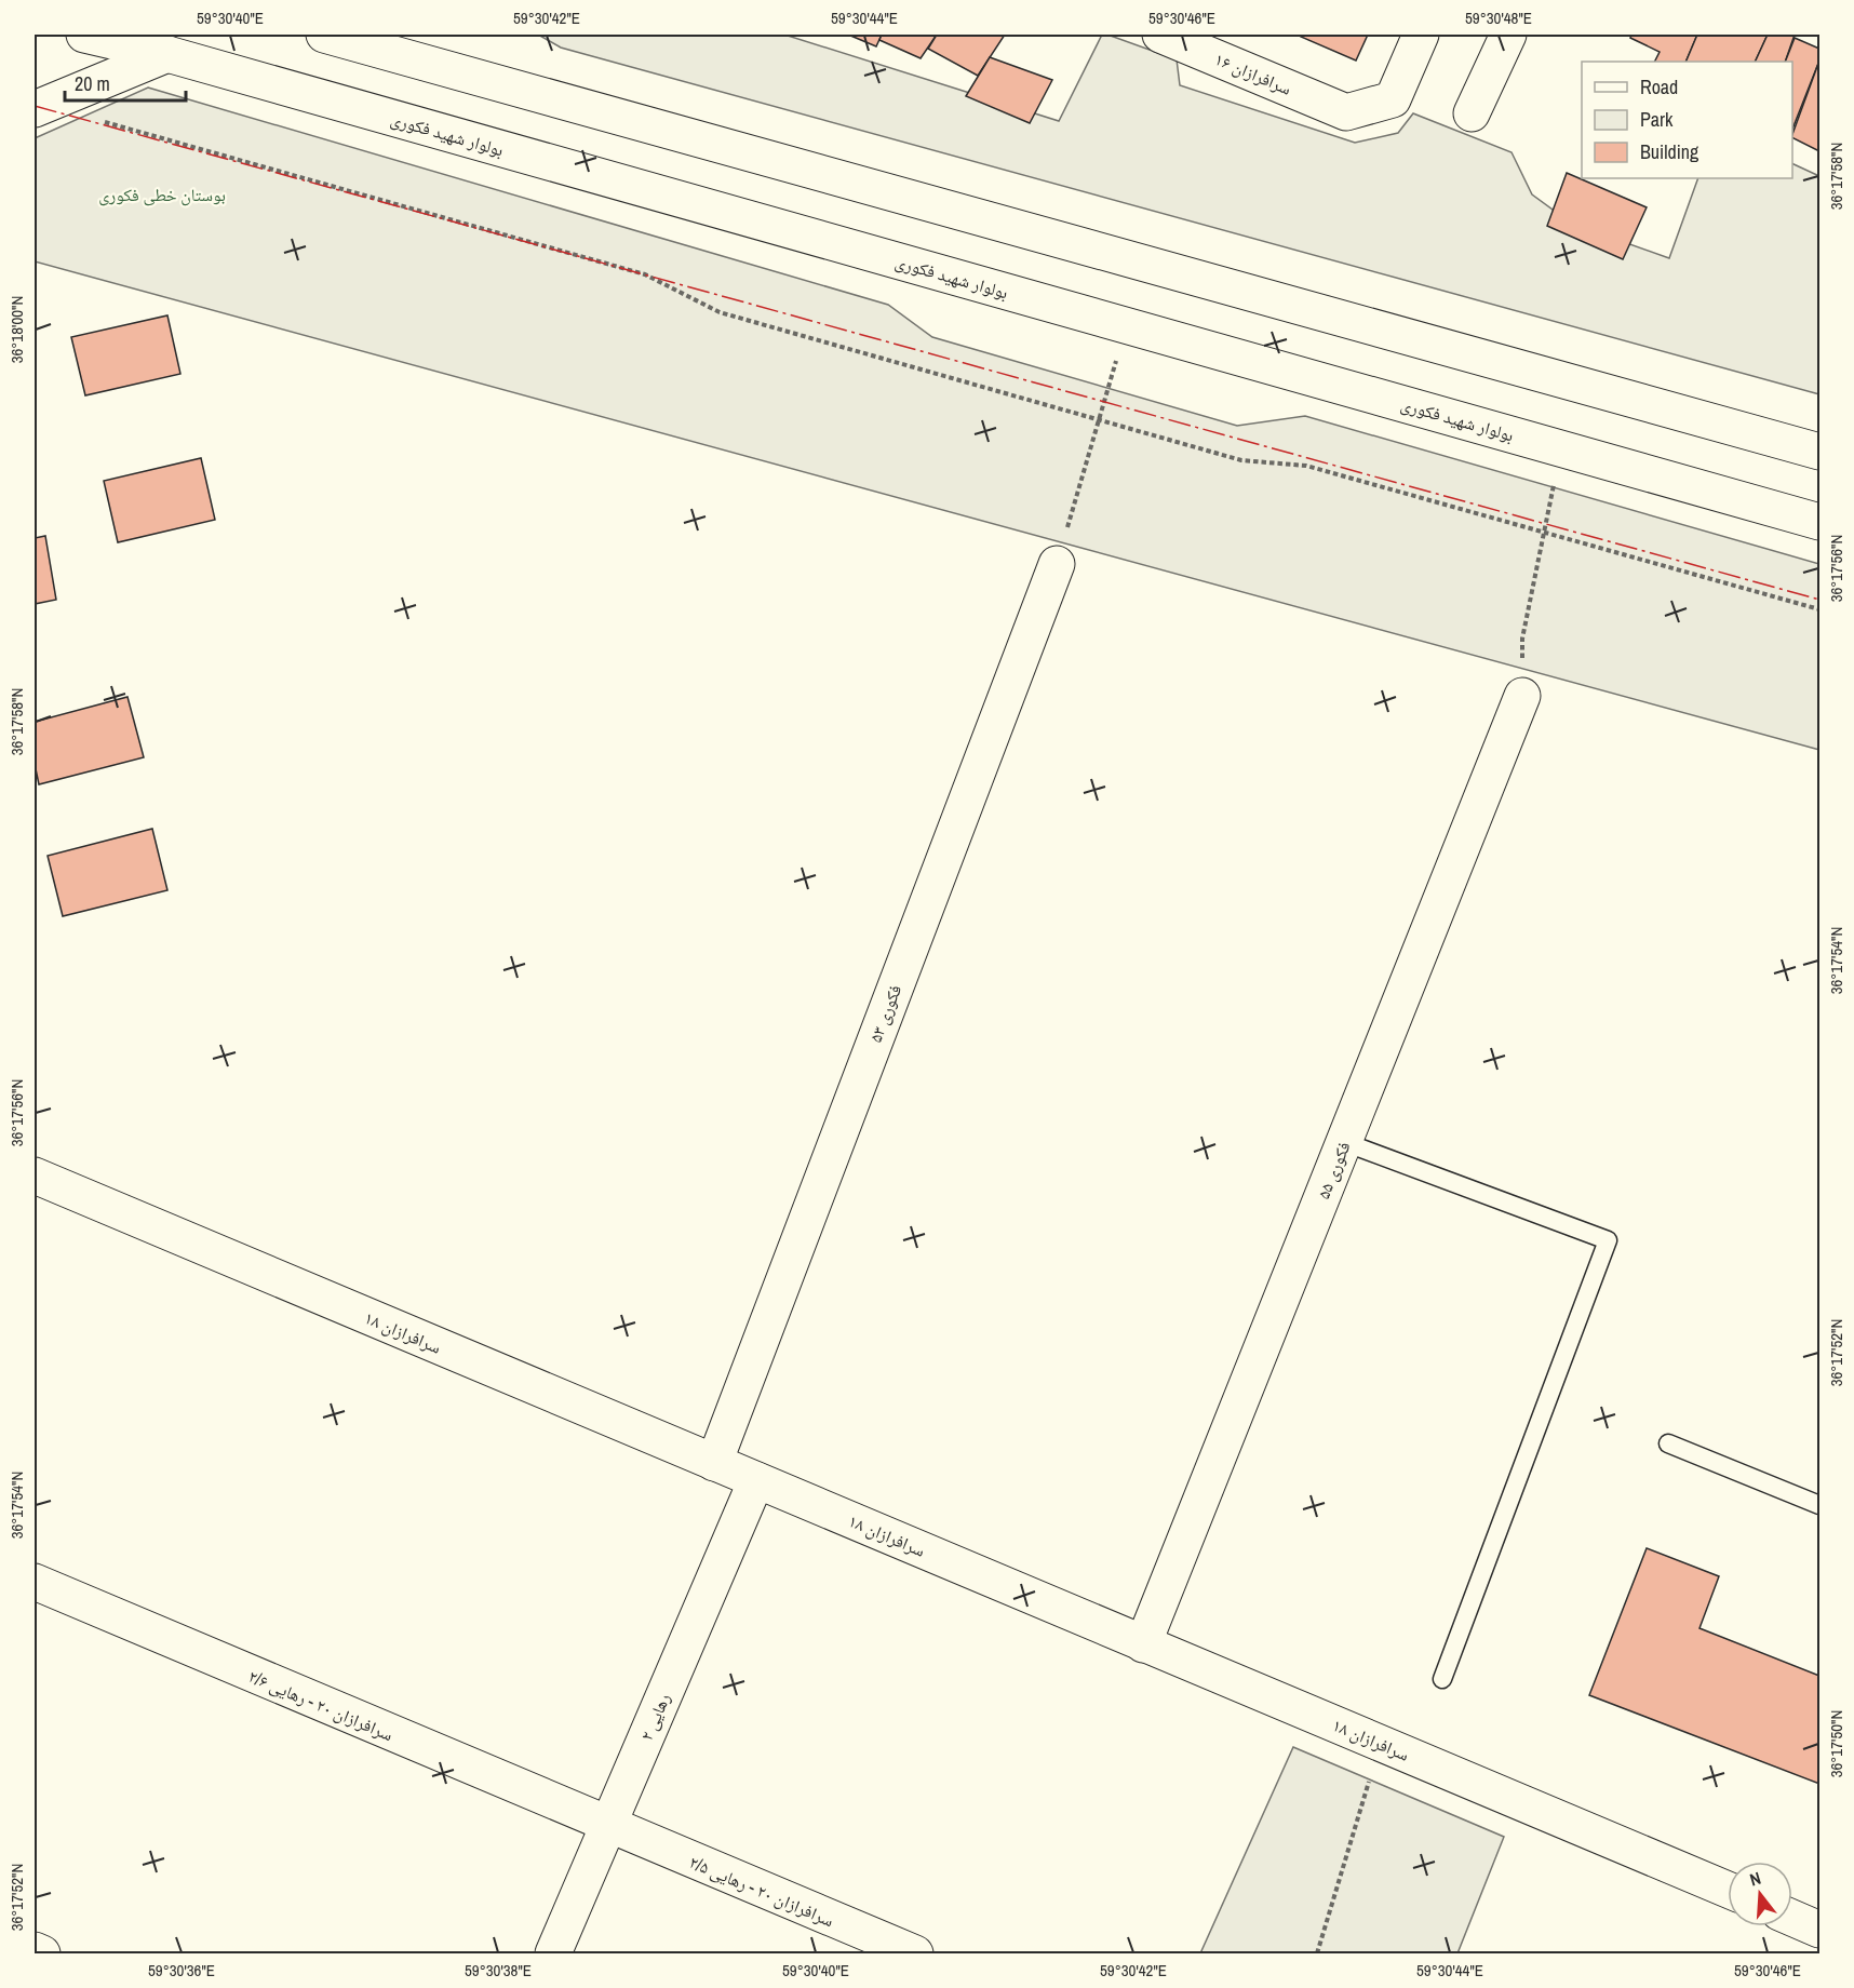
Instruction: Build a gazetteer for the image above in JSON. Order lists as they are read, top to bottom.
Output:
{
  "streets": {
    "street": [
      "سرافرازان ۱۶",
      "بولوار شهید فکوری",
      "فکوری ۵۳",
      "فکوری ۵۵",
      "سرافرازان ۱۸",
      "سرافرازان ۲۰ - رهایی ۲/۶",
      "رهایی ۲",
      "سرافرازان ۲۰ - رهایی ۲/۵"
    ]
  },
  "crossings": [
    ["فکوری ۵۳", "سرافرازان ۱۸"],
    ["فکوری ۵۵", "سرافرازان ۱۸"],
    ["سرافرازان ۱۸", "رهایی ۲"],
    ["سرافرازان ۲۰ - رهایی ۲/۶", "رهایی ۲"],
    ["سرافرازان ۲۰ - رهایی ۲/۶", "سرافرازان ۲۰ - رهایی ۲/۵"],
    ["رهایی ۲", "سرافرازان ۲۰ - رهایی ۲/۵"]
  ],
  "parks": ["بوستان خطی فکوری"],
  "legend": ["Road", "Park", "Building"],
  "scale_bar": "20 m",
  "north": "top",
  "coordinates": [
    "59°30'40\"E",
    "59°30'42\"E",
    "59°30'44\"E",
    "59°30'46\"E",
    "59°30'48\"E",
    "36°17'58\"N",
    "36°18'00\"N",
    "36°17'56\"N",
    "36°17'54\"N",
    "36°17'52\"N",
    "36°17'50\"N",
    "59°30'36\"E",
    "59°30'38\"E"
  ]
}
